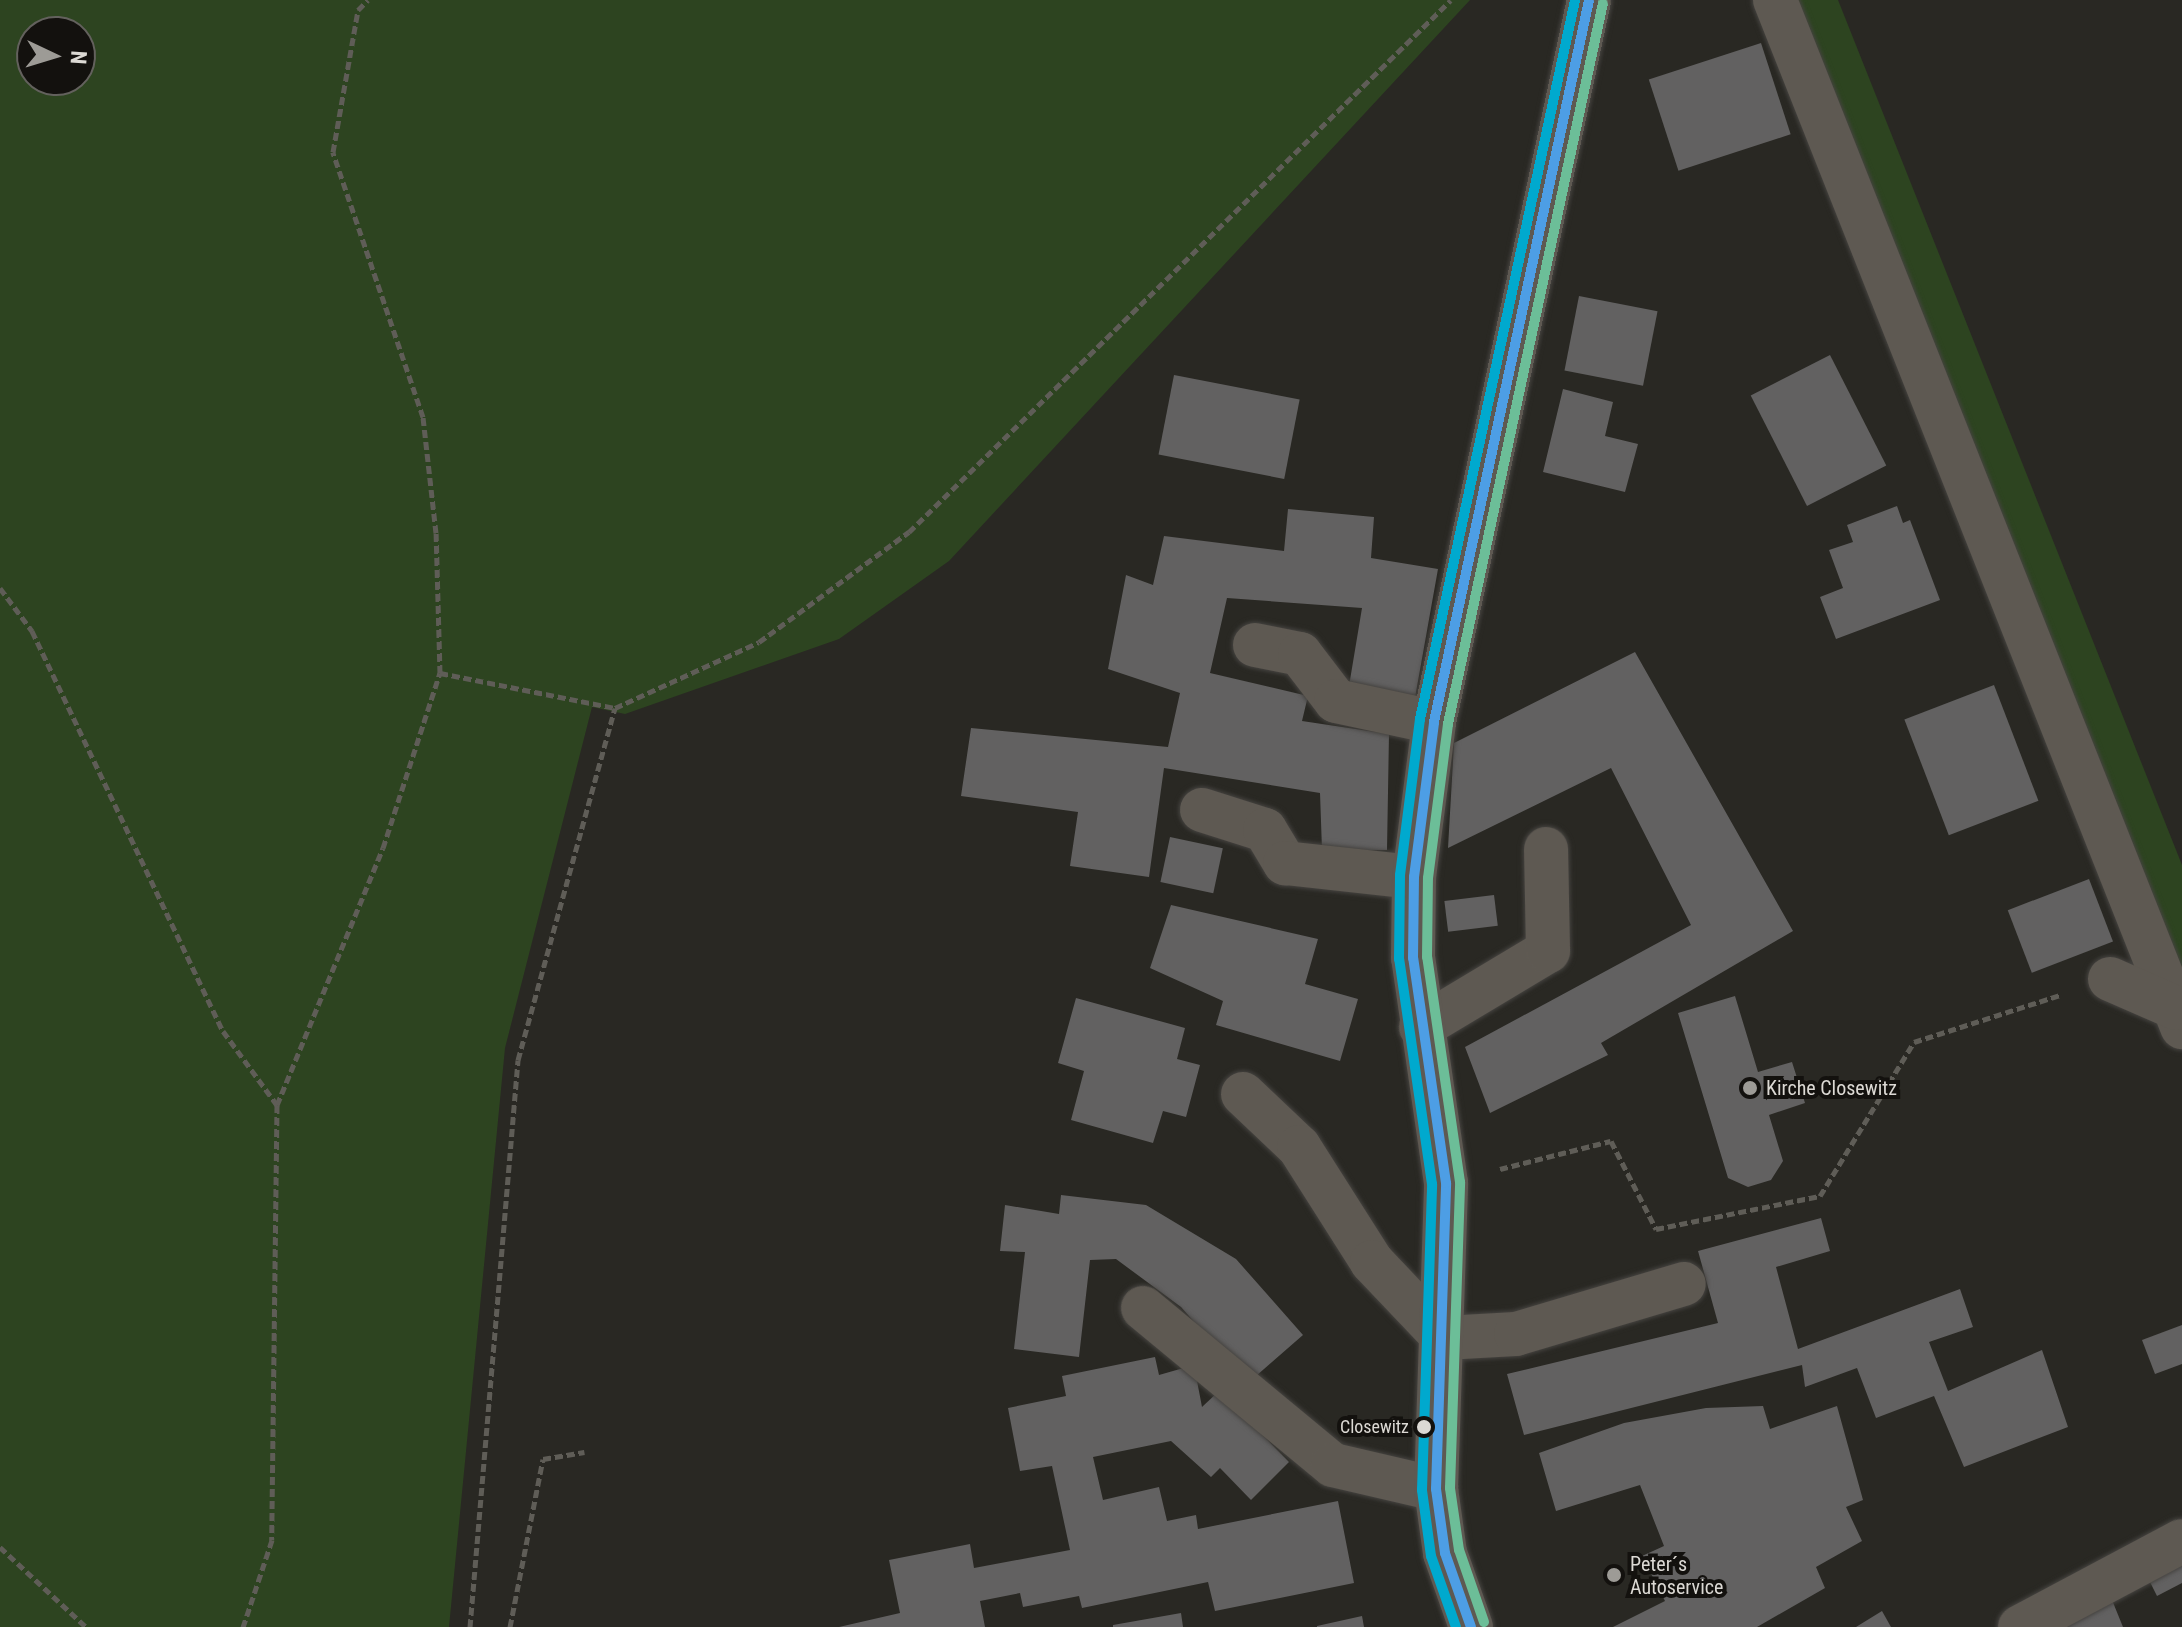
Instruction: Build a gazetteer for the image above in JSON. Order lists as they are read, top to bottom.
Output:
{
  "places": ["Kirche Closewitz", "Closewitz", "Peter´s Autoservice"],
  "north": "right"
}
